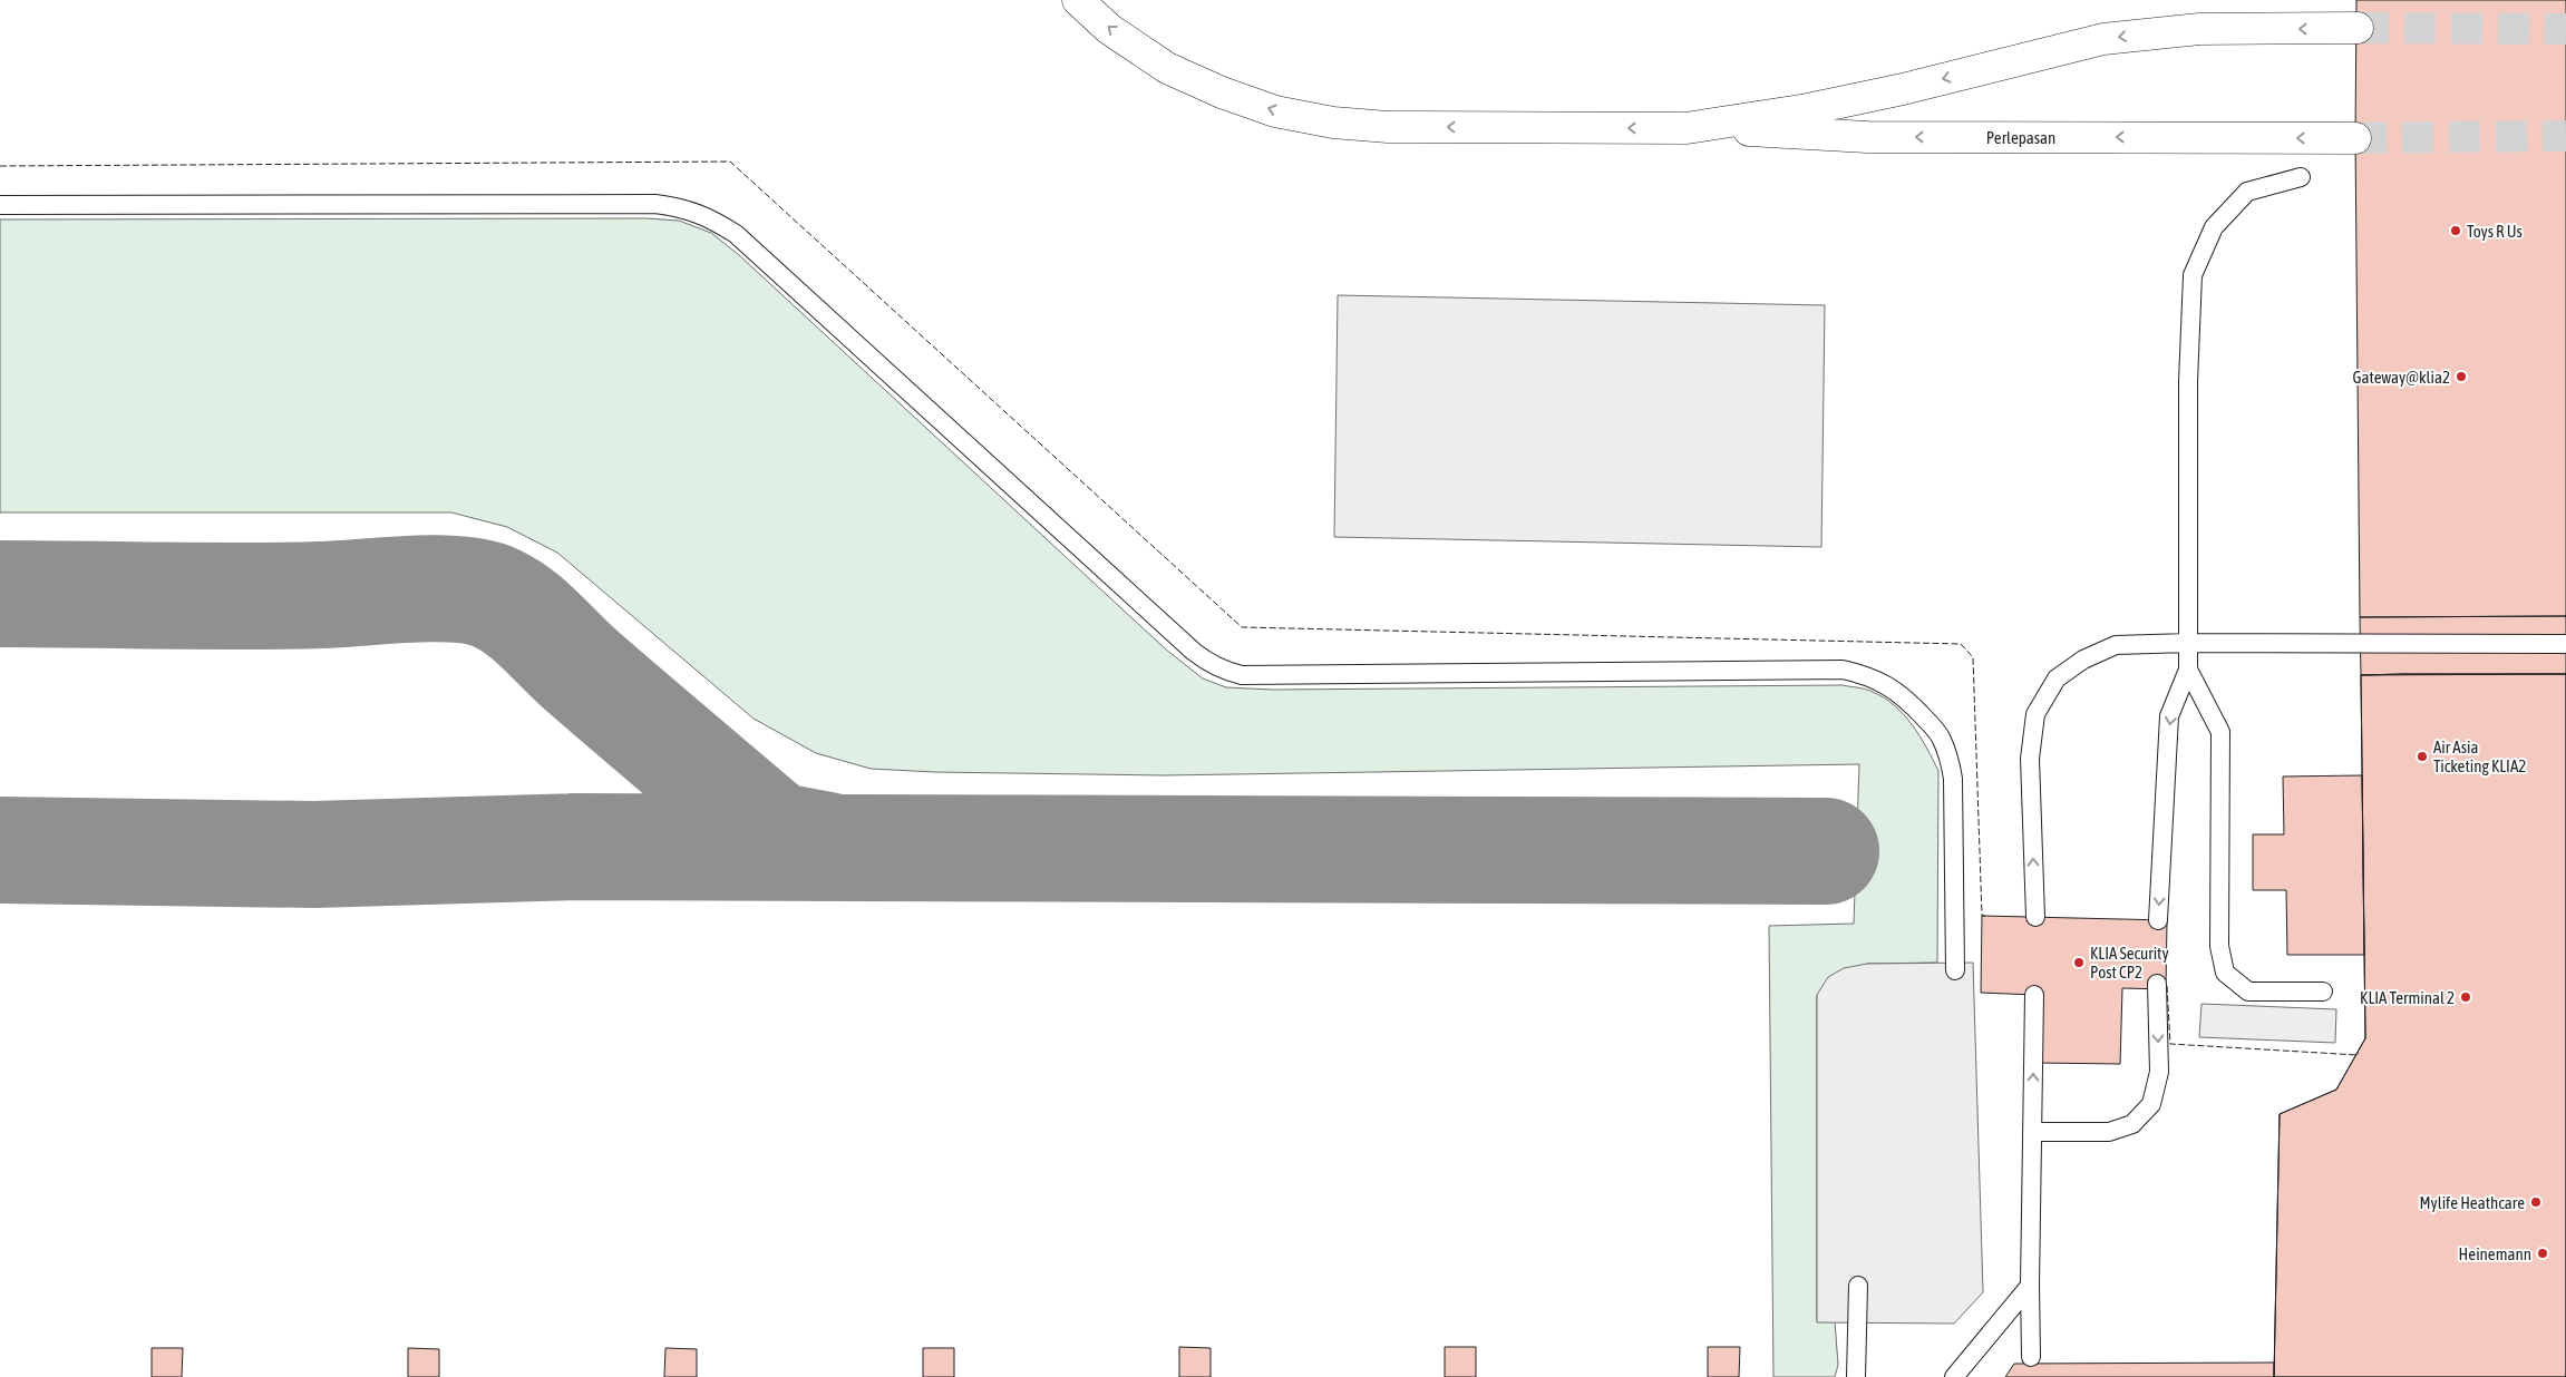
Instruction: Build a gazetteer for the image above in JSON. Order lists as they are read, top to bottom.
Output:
{
  "streets": {
    "main road": ["Perlepasan"]
  },
  "places": [
    "Toys R Us",
    "Gateway@klia2",
    "Air Asia Ticketing KLIA2",
    "KLIA Security Post CP2",
    "KLIA Terminal 2",
    "Mylife Heathcare",
    "Heinemann"
  ]
}
